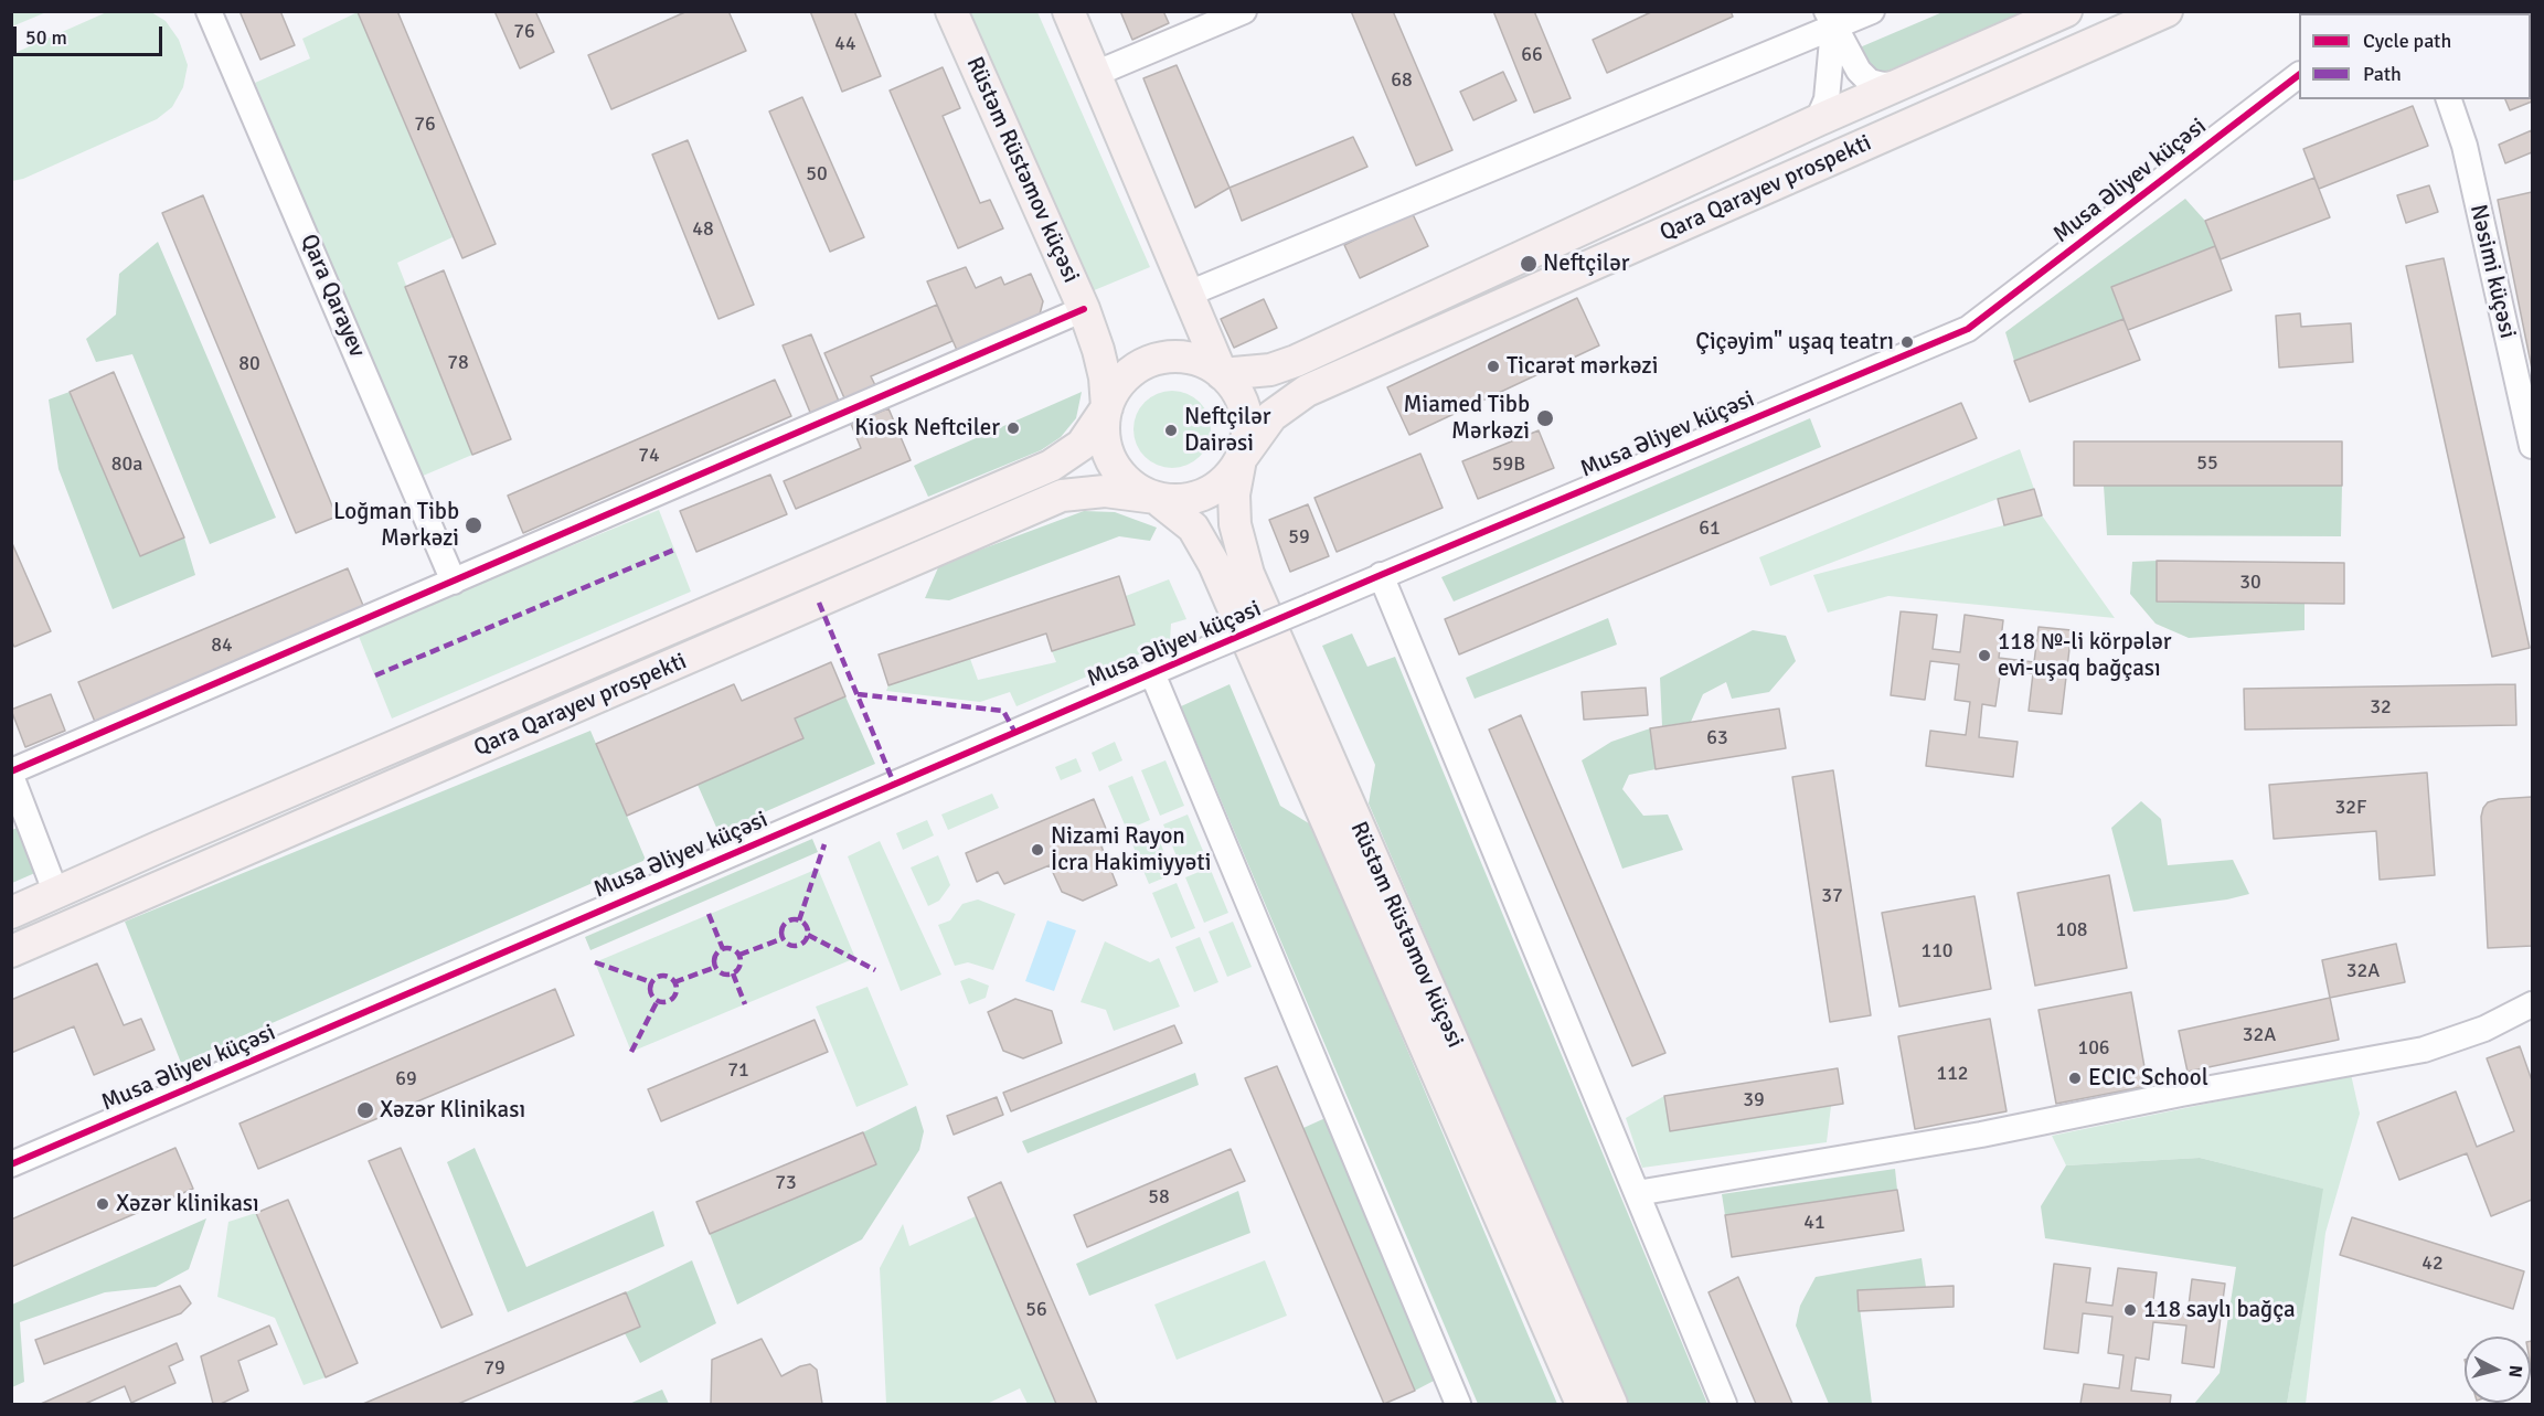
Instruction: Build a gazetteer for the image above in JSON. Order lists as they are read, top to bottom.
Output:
{
  "streets": {
    "main road": ["Rüstəm Rüstəmov küçəsi", "Qara Qarayev prospekti"],
    "street": ["Musa Əliyev küçəsi", "Nəsimi küçəsi", "Qara Qarayev"]
  },
  "crossings": [
    ["Rüstəm Rüstəmov küçəsi", "Qara Qarayev prospekti"]
  ],
  "places": [
    "Neftçilər",
    "Çiçəyim\" uşaq teatrı",
    "Ticarət mərkəzi",
    "Miamed Tibb Mərkəzi",
    "Kiosk Neftciler",
    "Neftçilər Dairəsi",
    "Loğman Tibb Mərkəzi",
    "118 №-li körpələr evi-uşaq bağçası",
    "Nizami Rayon İcra Hakimiyyəti",
    "ECIC School",
    "Xəzər Klinikası",
    "Xəzər klinikası",
    "118 saylı bağça"
  ],
  "house_numbers": [
    "76",
    "44",
    "66",
    "68",
    "76",
    "50",
    "48",
    "78",
    "80",
    "74",
    "55",
    "80a",
    "59B",
    "61",
    "59",
    "30",
    "84",
    "32",
    "63",
    "32F",
    "37",
    "108",
    "110",
    "32A",
    "32A",
    "106",
    "71",
    "112",
    "69",
    "39",
    "73",
    "58",
    "41",
    "42",
    "56",
    "79"
  ],
  "legend": ["Cycle path", "Path"],
  "scale_bar": "50 m",
  "north": "right"
}
